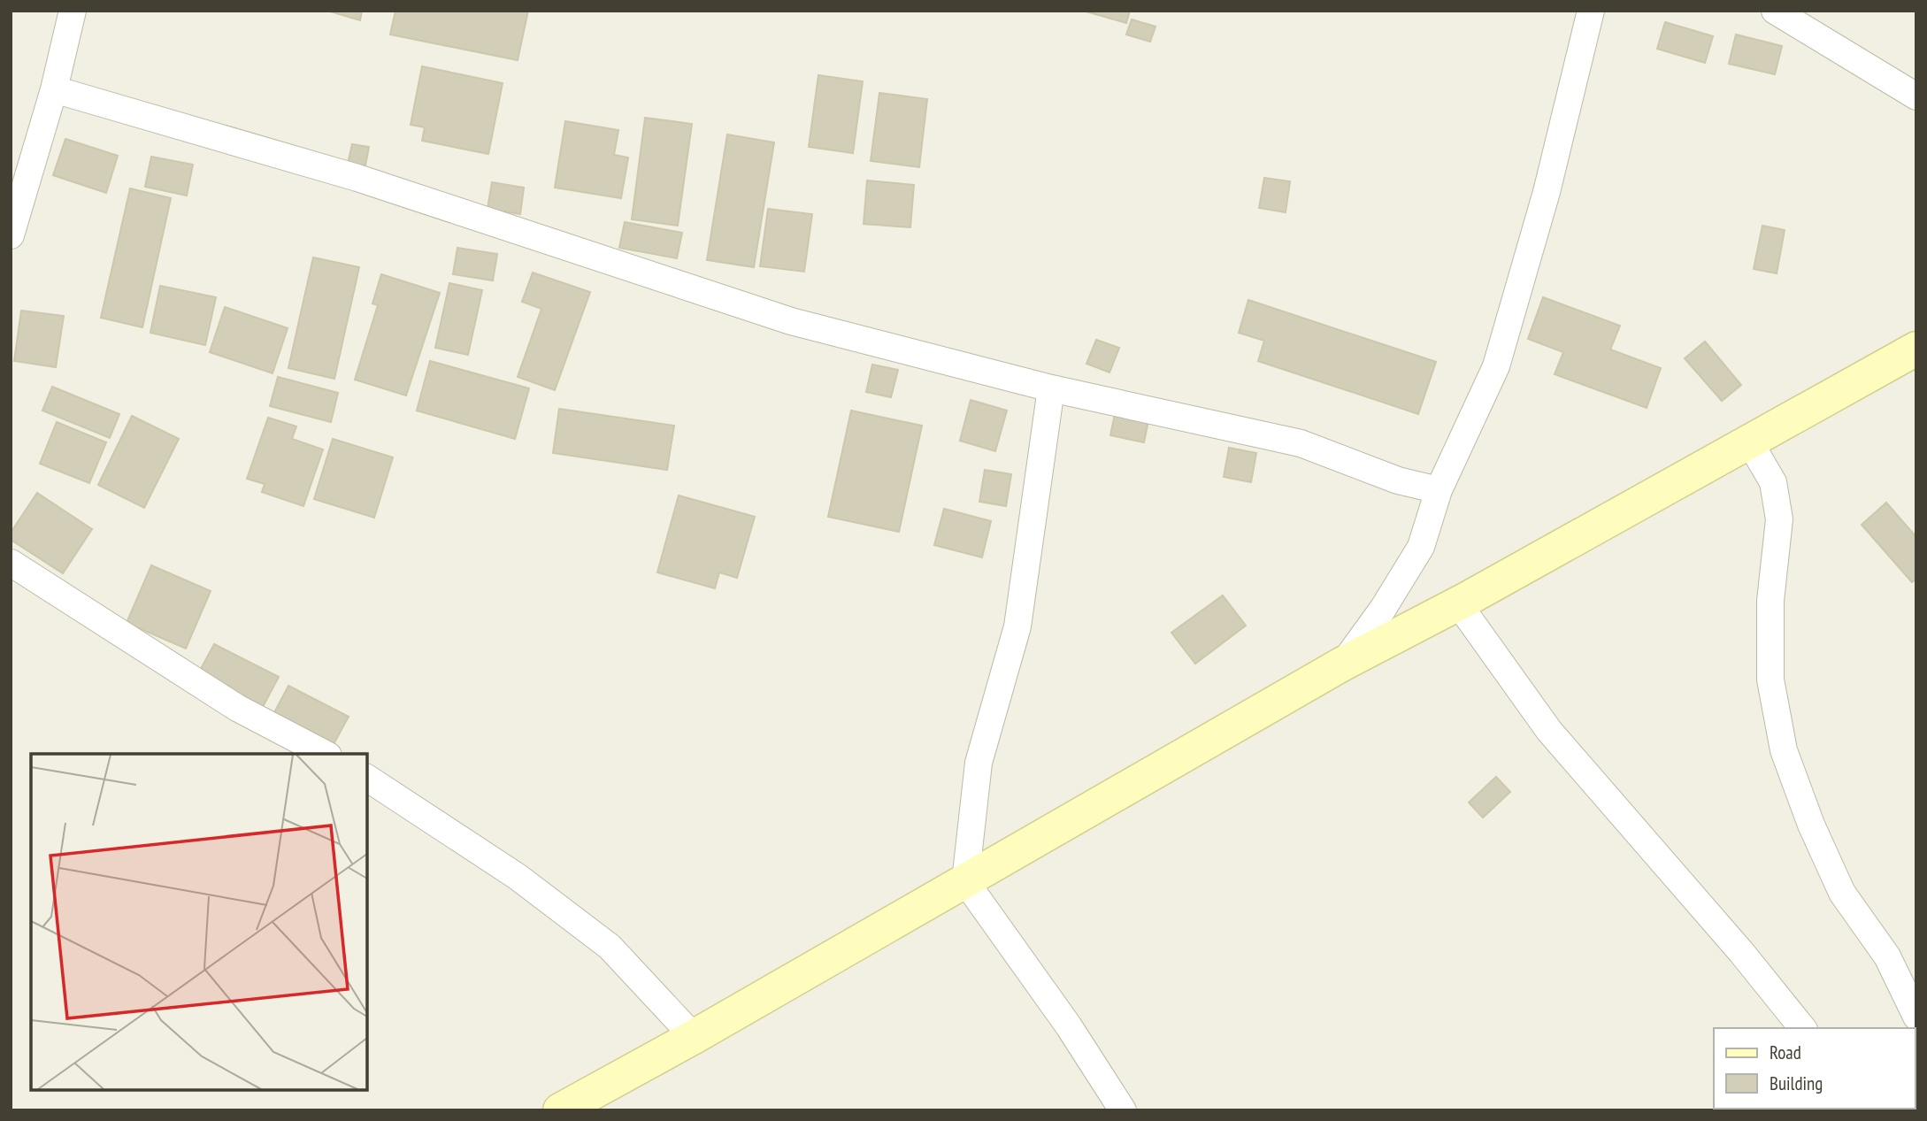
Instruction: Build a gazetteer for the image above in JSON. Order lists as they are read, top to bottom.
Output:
{
  "legend": ["Road", "Building"]
}
